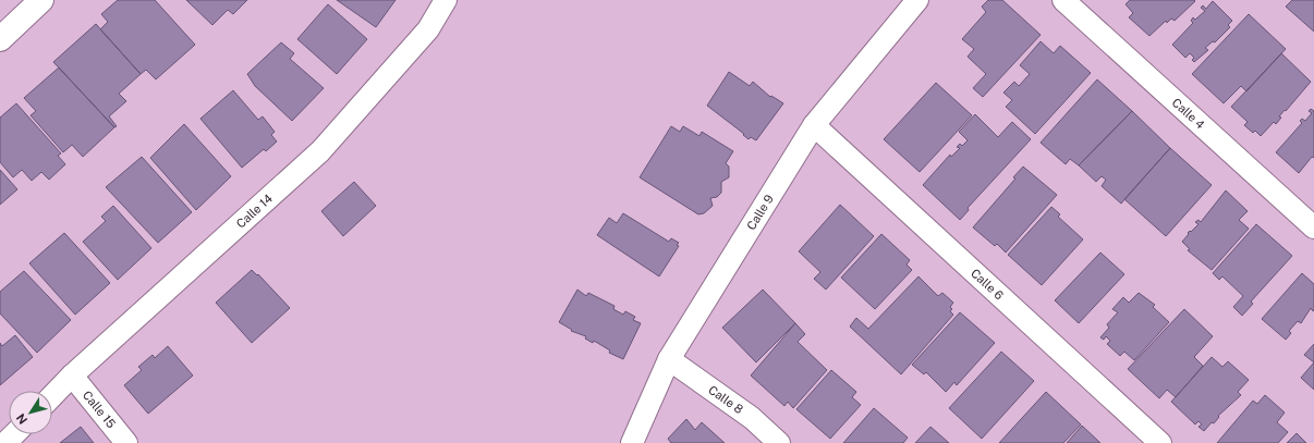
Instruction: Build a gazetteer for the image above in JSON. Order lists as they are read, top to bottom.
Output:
{
  "streets": {
    "street": [
      "Calle 4",
      "Calle 14",
      "Calle 9",
      "Calle 6",
      "Calle 8",
      "Calle 15"
    ]
  },
  "crossings": [
    ["Calle 14", "Calle 15"],
    ["Calle 9", "Calle 6"],
    ["Calle 9", "Calle 8"]
  ],
  "north": "bottom left"
}
